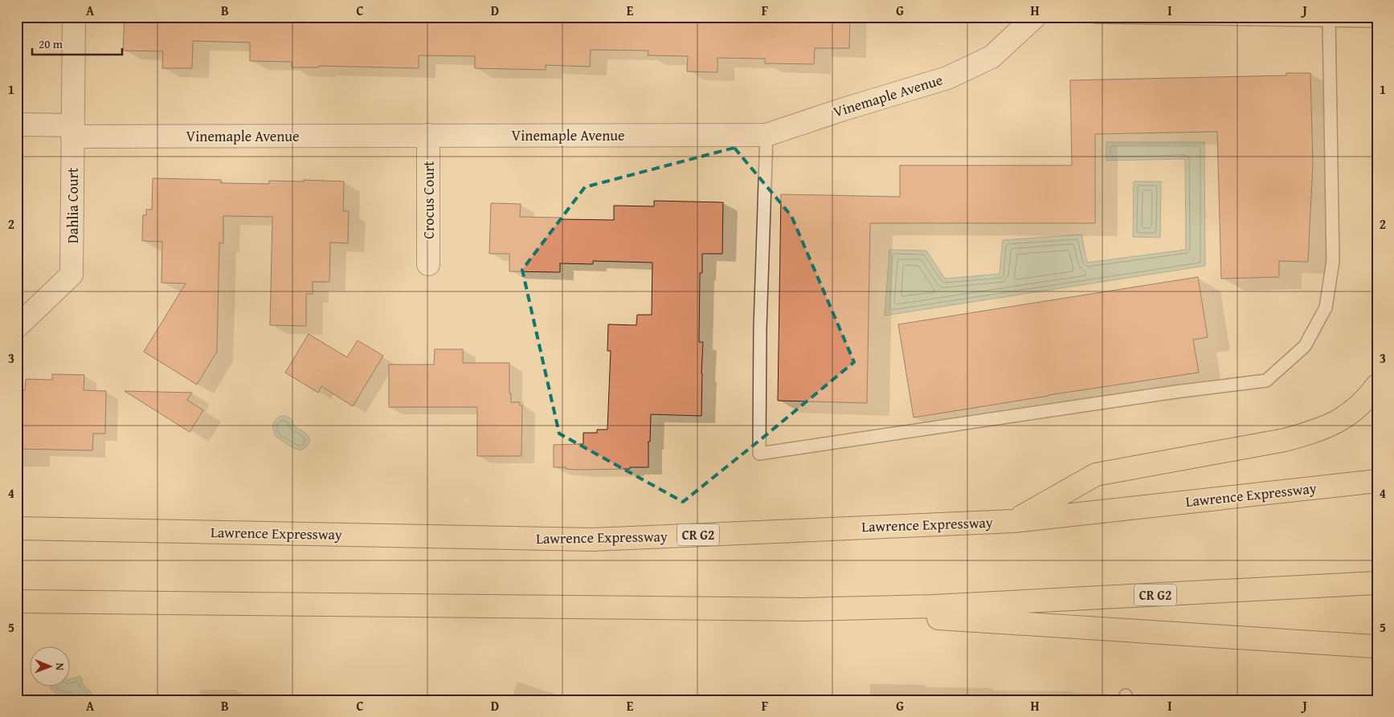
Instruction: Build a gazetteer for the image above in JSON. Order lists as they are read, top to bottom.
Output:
{
  "streets": {
    "highway": ["Lawrence Expressway", "CR G2"],
    "street": ["Vinemaple Avenue", "Crocus Court", "Dahlia Court"]
  },
  "crossings": [
    ["Vinemaple Avenue", "Crocus Court"],
    ["Vinemaple Avenue", "Dahlia Court"]
  ],
  "scale_bar": "20 m",
  "north": "right",
  "grid": {
    "columns": [
      "A",
      "B",
      "C",
      "D",
      "E",
      "F",
      "G",
      "H",
      "I",
      "J"
    ],
    "rows": [
      "1",
      "2",
      "3",
      "4",
      "5"
    ]
  }
}
